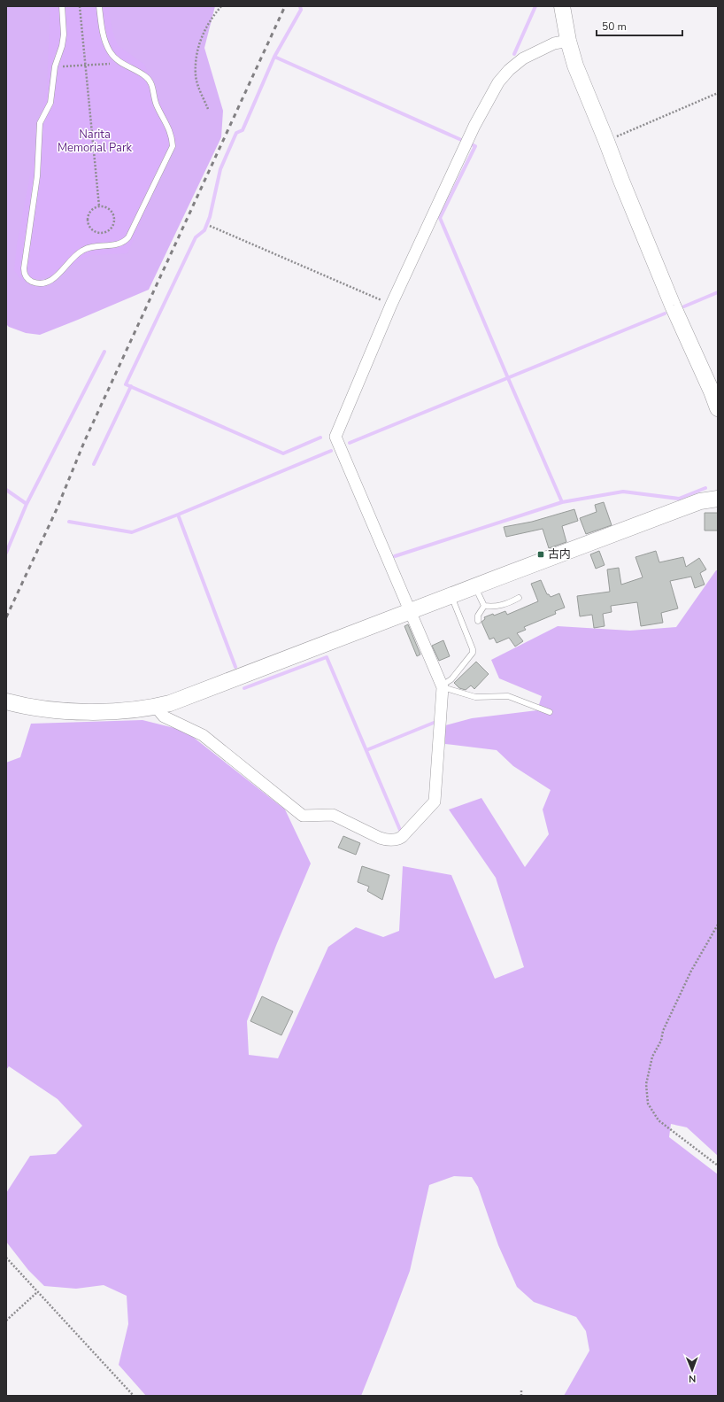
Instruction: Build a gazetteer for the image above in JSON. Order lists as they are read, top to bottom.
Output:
{
  "parks": ["Narita Memorial Park"],
  "places": {
    "transit": ["古内"]
  },
  "scale_bar": "50 m",
  "north": "bottom"
}
